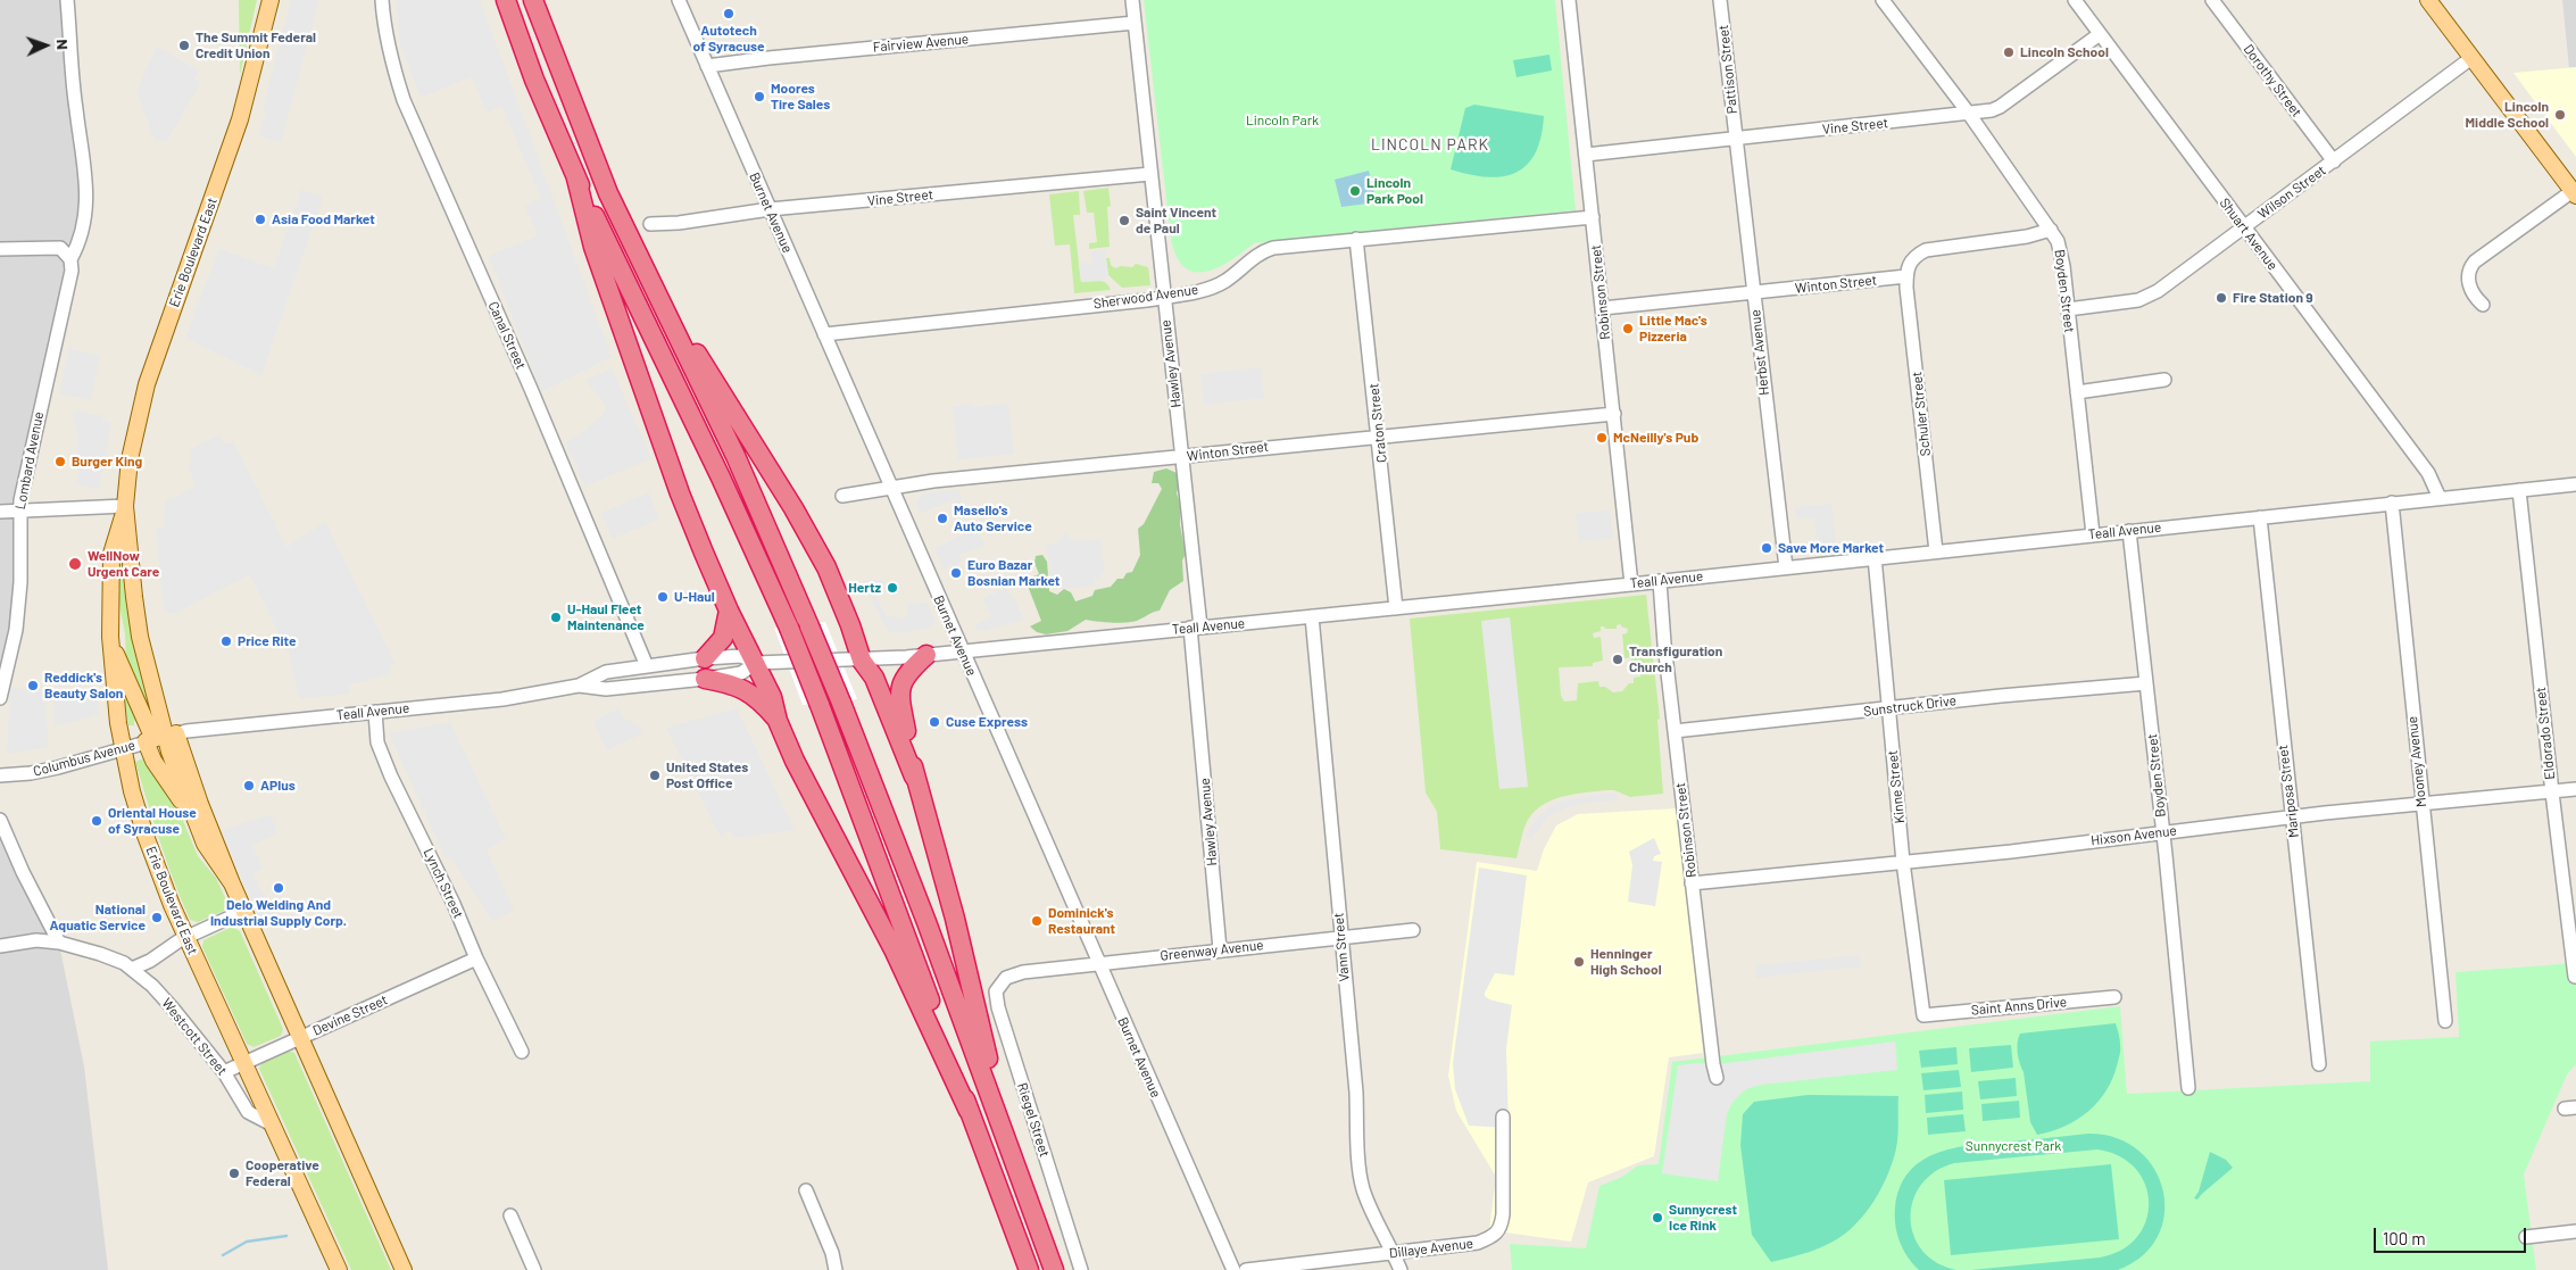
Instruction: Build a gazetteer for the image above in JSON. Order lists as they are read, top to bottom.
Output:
{
  "streets": {
    "main road": ["Erie Boulevard East"],
    "street": [
      "Fairview Avenue",
      "Pattison Street",
      "Dorothy Street",
      "Vine Street",
      "Wilson Street",
      "Burnet Avenue",
      "Shuart Avenue",
      "Winton Street",
      "Boyden Street",
      "Robinson Street",
      "Sherwood Avenue",
      "Canal Street",
      "Herbst Avenue",
      "Hawley Avenue",
      "Schuler Street",
      "Craton Street",
      "Lombard Avenue",
      "Teall Avenue",
      "Sunstruck Drive",
      "Eldorado Street",
      "Columbus Avenue",
      "Mooney Avenue",
      "Kinne Street",
      "Mariposa Street",
      "Hixson Avenue",
      "Lynch Street",
      "Vann Street",
      "Greenway Avenue",
      "Saint Anns Drive",
      "Devine Street",
      "Westcott Street",
      "Riegel Street",
      "Dillaye Avenue"
    ]
  },
  "crossings": [
    ["Fairview Avenue", "Burnet Avenue"],
    ["Fairview Avenue", "Hawley Avenue"],
    ["Pattison Street", "Vine Street"],
    ["Pattison Street", "Herbst Avenue"],
    ["Dorothy Street", "Wilson Street"],
    ["Vine Street", "Burnet Avenue"],
    ["Vine Street", "Shuart Avenue"],
    ["Vine Street", "Boyden Street"],
    ["Vine Street", "Robinson Street"],
    ["Vine Street", "Herbst Avenue"],
    ["Vine Street", "Hawley Avenue"],
    ["Wilson Street", "Shuart Avenue"],
    ["Wilson Street", "Boyden Street"],
    ["Burnet Avenue", "Winton Street"],
    ["Burnet Avenue", "Sherwood Avenue"],
    ["Burnet Avenue", "Teall Avenue"],
    ["Burnet Avenue", "Greenway Avenue"],
    ["Shuart Avenue", "Teall Avenue"],
    ["Erie Boulevard East", "Teall Avenue"],
    ["Erie Boulevard East", "Columbus Avenue"],
    ["Erie Boulevard East", "Devine Street"],
    ["Erie Boulevard East", "Westcott Street"],
    ["Winton Street", "Robinson Street"],
    ["Winton Street", "Herbst Avenue"],
    ["Winton Street", "Hawley Avenue"],
    ["Winton Street", "Schuler Street"],
    ["Winton Street", "Craton Street"],
    ["Boyden Street", "Teall Avenue"],
    ["Boyden Street", "Sunstruck Drive"],
    ["Boyden Street", "Hixson Avenue"],
    ["Robinson Street", "Sherwood Avenue"],
    ["Robinson Street", "Teall Avenue"],
    ["Robinson Street", "Sunstruck Drive"],
    ["Robinson Street", "Hixson Avenue"],
    ["Sherwood Avenue", "Hawley Avenue"],
    ["Sherwood Avenue", "Craton Street"],
    ["Canal Street", "Teall Avenue"],
    ["Herbst Avenue", "Teall Avenue"],
    ["Hawley Avenue", "Teall Avenue"],
    ["Hawley Avenue", "Greenway Avenue"],
    ["Schuler Street", "Teall Avenue"],
    ["Craton Street", "Teall Avenue"],
    ["Teall Avenue", "Eldorado Street"],
    ["Teall Avenue", "Columbus Avenue"],
    ["Teall Avenue", "Mooney Avenue"],
    ["Teall Avenue", "Kinne Street"],
    ["Teall Avenue", "Mariposa Street"],
    ["Teall Avenue", "Lynch Street"],
    ["Teall Avenue", "Vann Street"],
    ["Sunstruck Drive", "Kinne Street"],
    ["Eldorado Street", "Hixson Avenue"],
    ["Mooney Avenue", "Hixson Avenue"],
    ["Kinne Street", "Hixson Avenue"],
    ["Kinne Street", "Saint Anns Drive"],
    ["Mariposa Street", "Hixson Avenue"],
    ["Lynch Street", "Devine Street"],
    ["Vann Street", "Greenway Avenue"],
    ["Vann Street", "Dillaye Avenue"],
    ["Greenway Avenue", "Riegel Street"],
    ["Devine Street", "Westcott Street"]
  ],
  "districts": ["LINCOLN PARK"],
  "parks": ["Lincoln Park", "Sunnycrest Park"],
  "places": [
    "Autotech of Syracuse",
    "The Summit Federal Credit Union",
    "Lincoln School",
    "Moores Tire Sales",
    "Lincoln Middle School",
    "Lincoln Park Pool",
    "Asia Food Market",
    "Saint Vincent de Paul",
    "Fire Station 9",
    "Little Mac's Pizzeria",
    "McNeilly's Pub",
    "Burger King",
    "Masello's Auto Service",
    "Save More Market",
    "WellNow Urgent Care",
    "Euro Bazar Bosnian Market",
    "Hertz",
    "U-Haul",
    "U-Haul Fleet Maintenance",
    "Price Rite",
    "Transfiguration Church",
    "Reddick's Beauty Salon",
    "Cuse Express",
    "United States Post Office",
    "APlus",
    "Oriental House of Syracuse",
    "Delo Welding And Industrial Supply Corp.",
    "National Aquatic Service",
    "Dominick's Restaurant",
    "Henninger High School",
    "Cooperative Federal",
    "Sunnycrest Ice Rink"
  ],
  "scale_bar": "100 m",
  "north": "right"
}
